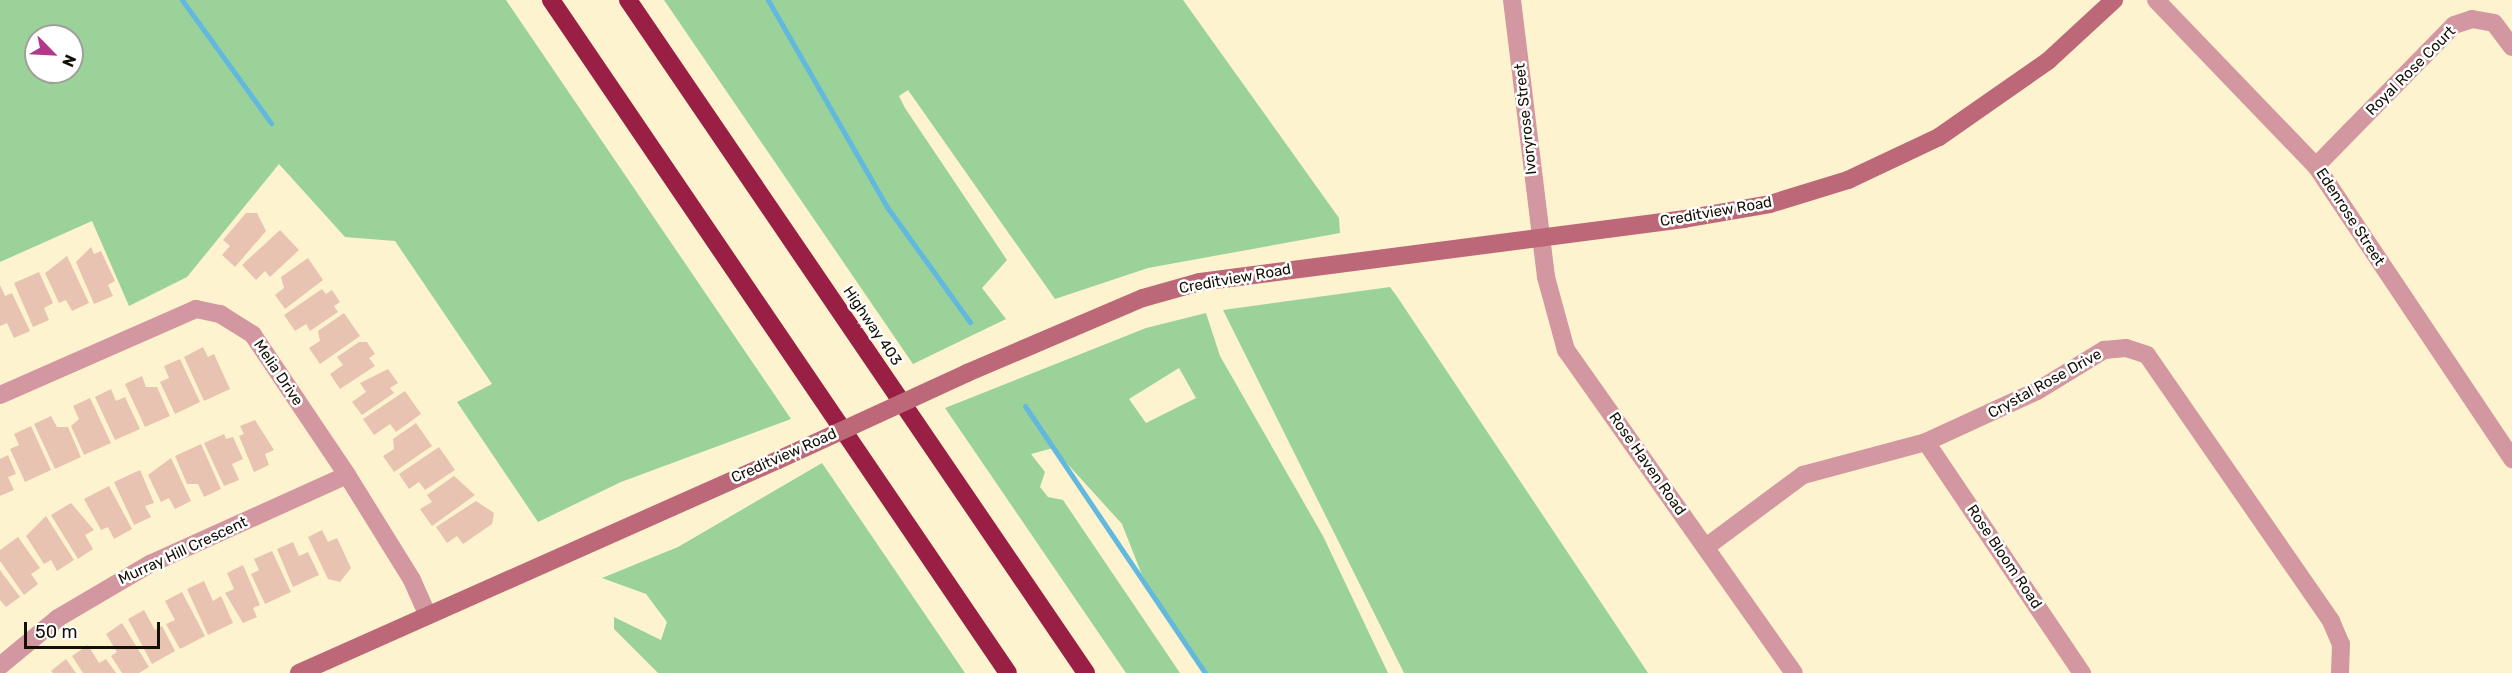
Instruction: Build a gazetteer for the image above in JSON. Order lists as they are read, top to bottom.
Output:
{
  "streets": {
    "highway": ["Highway 403"],
    "main road": ["Creditview Road"],
    "street": [
      "Royal Rose Court",
      "Ivoryrose Street",
      "Edenrose Street",
      "Melia Drive",
      "Crystal Rose Drive",
      "Rose Haven Road",
      "Murray Hill Crescent",
      "Rose Bloom Road"
    ]
  },
  "crossings": [
    ["Royal Rose Court", "Edenrose Street"],
    ["Ivoryrose Street", "Creditview Road"],
    ["Ivoryrose Street", "Rose Haven Road"],
    ["Creditview Road", "Melia Drive"],
    ["Creditview Road", "Rose Haven Road"],
    ["Melia Drive", "Murray Hill Crescent"],
    ["Crystal Rose Drive", "Rose Haven Road"],
    ["Crystal Rose Drive", "Rose Bloom Road"]
  ],
  "scale_bar": "50 m",
  "north": "bottom right"
}
